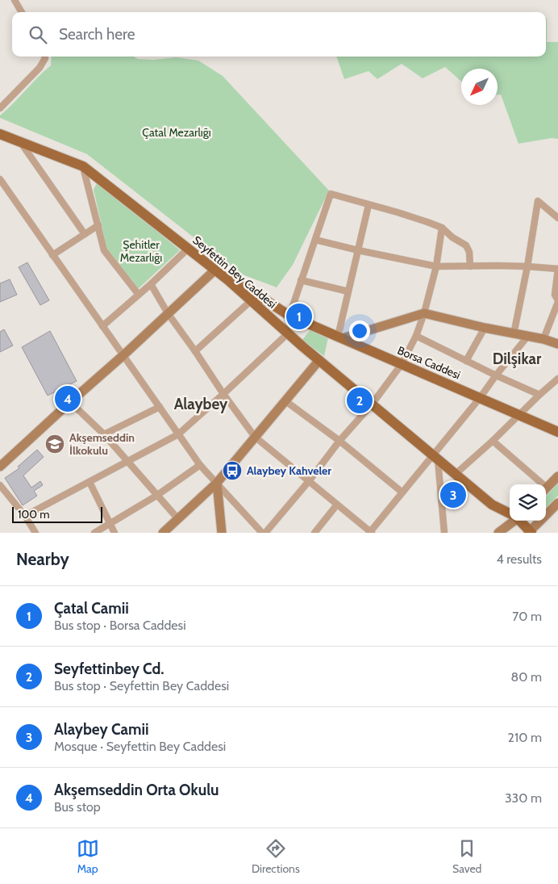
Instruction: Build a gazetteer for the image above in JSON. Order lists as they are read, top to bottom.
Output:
{
  "streets": {
    "main road": ["Seyfettin Bey Caddesi", "Borsa Caddesi"]
  },
  "crossings": [
    ["Seyfettin Bey Caddesi", "Borsa Caddesi"]
  ],
  "districts": ["Dilşikar", "Alaybey"],
  "parks": ["Çatal Mezarlığı", "Şehitler Mezarlığı"],
  "places": {
    "school or university": ["Akşemseddin İlkokulu"],
    "bus stop": ["Alaybey Kahveler"]
  },
  "scale_bar": "100 m",
  "north": "bottom left",
  "page": {
    "search": "Search here",
    "pins": [
      "1",
      "4",
      "2",
      "3"
    ],
    "scale": "100 m",
    "heading": ["Nearby", "4 results"],
    "list": [
      {
        "mark": "1",
        "name": "Çatal Camii",
        "note": "Bus stop · Borsa Caddesi",
        "value": "70 m"
      },
      {
        "mark": "2",
        "name": "Seyfettinbey Cd.",
        "note": "Bus stop · Seyfettin Bey Caddesi",
        "value": "80 m"
      },
      {
        "mark": "3",
        "name": "Alaybey Camii",
        "note": "Mosque · Seyfettin Bey Caddesi",
        "value": "210 m"
      },
      {
        "mark": "4",
        "name": "Akşemseddin Orta Okulu",
        "note": "Bus stop",
        "value": "330 m"
      }
    ],
    "nav": ["Map", "Directions", "Saved"]
  }
}
